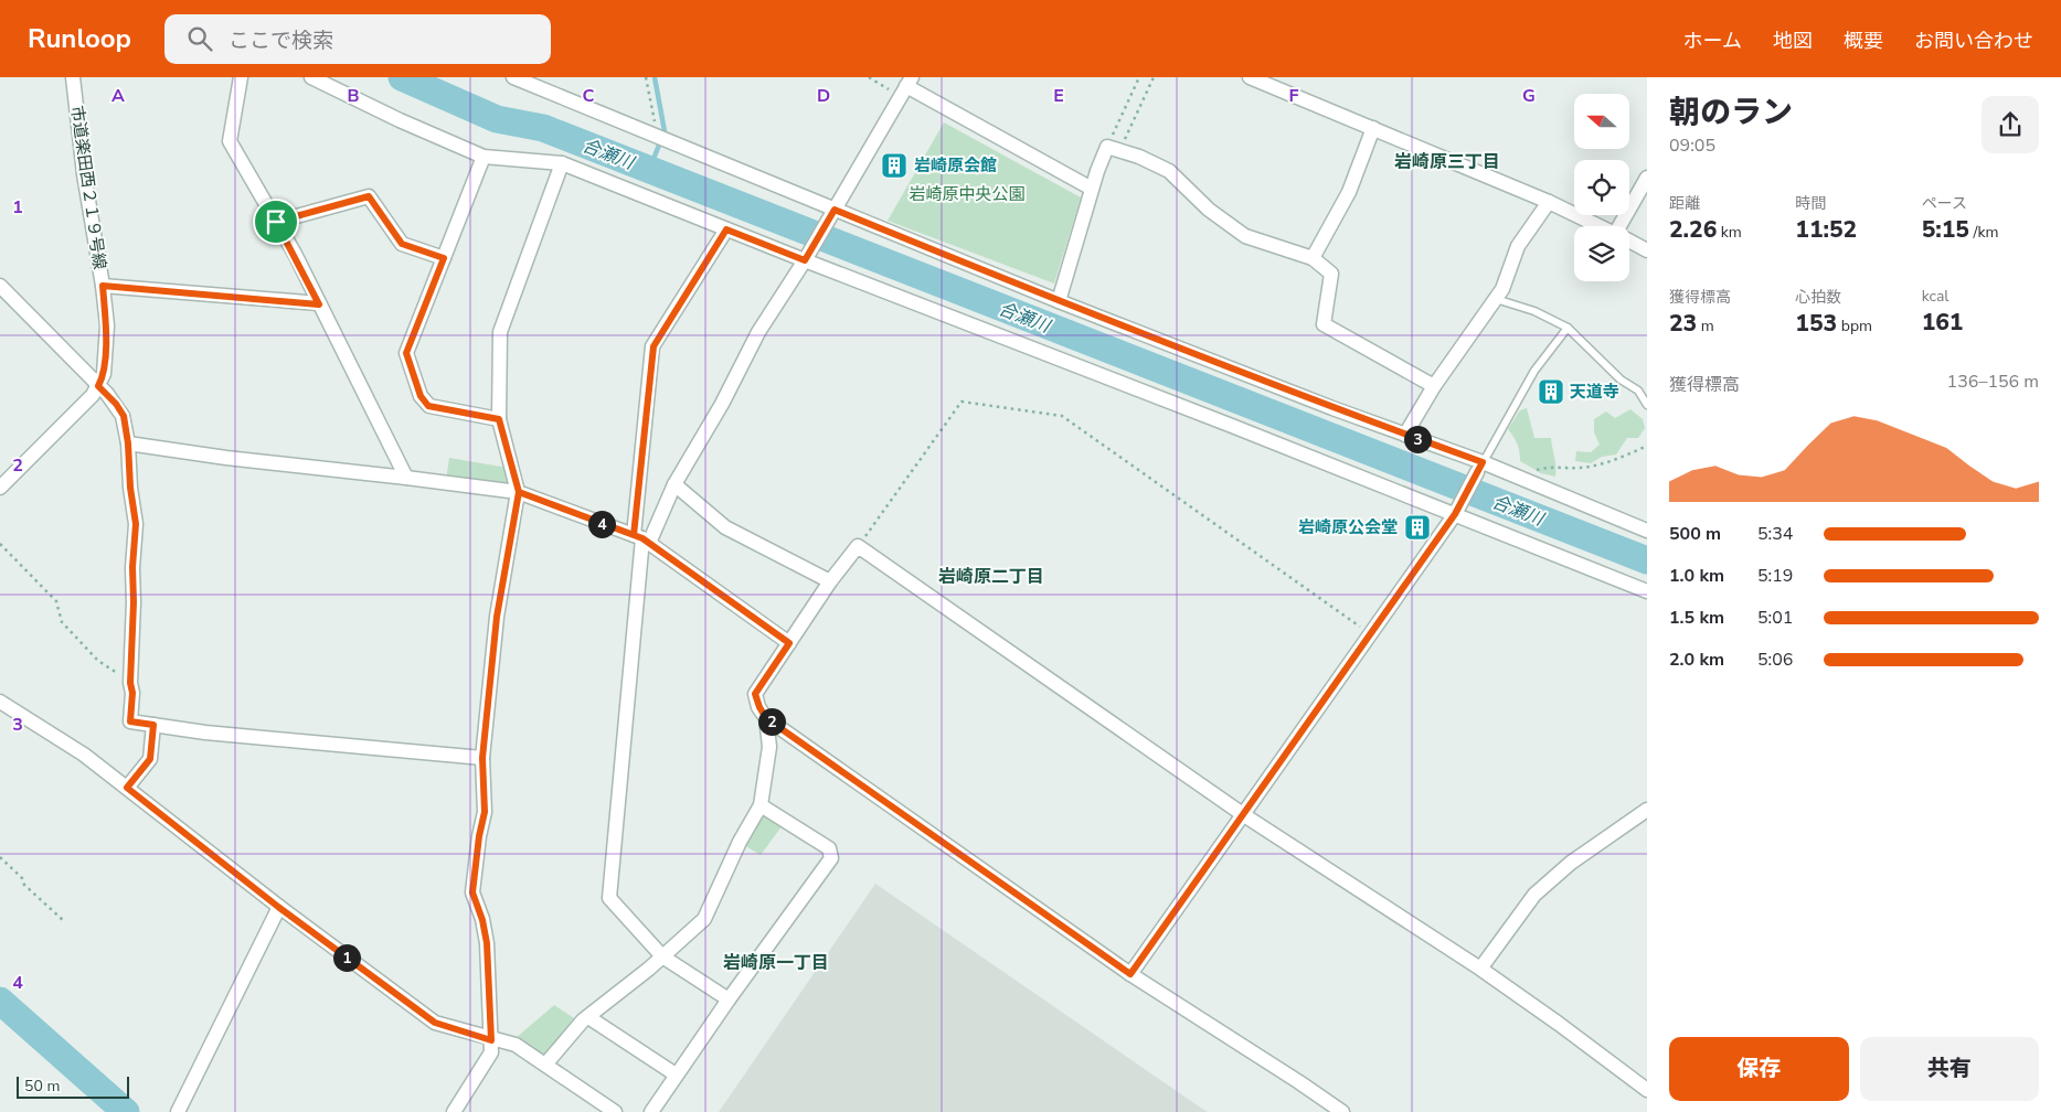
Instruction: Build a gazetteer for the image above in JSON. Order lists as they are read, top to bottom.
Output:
{
  "streets": {
    "street": ["市道楽田西２１９号線"]
  },
  "districts": ["岩崎原三丁目", "岩崎原二丁目", "岩崎原一丁目"],
  "water": ["合瀬川"],
  "parks": ["岩崎原中央公園"],
  "places": {
    "building": ["岩崎原会館", "天道寺", "岩崎原公会堂"]
  },
  "scale_bar": "50 m",
  "north": "left",
  "page": {
    "header": "Runloop",
    "search": "ここで検索",
    "nav": [
      "ホーム",
      "地図",
      "概要",
      "お問い合わせ"
    ],
    "heading": ["朝のラン", "09:05"],
    "stats": [
      ["距離", "2.26 km"],
      ["時間", "11:52"],
      ["ペース", "5:15 /km"],
      ["獲得標高", "23 m"],
      ["心拍数", "153 bpm"],
      ["kcal", "161"]
    ],
    "chart": ["獲得標高", "136–156 m"],
    "pins": [
      "3",
      "4",
      "2",
      "1"
    ],
    "list": [
      {
        "name": "500 m",
        "note": "5:34"
      },
      {
        "name": "1.0 km",
        "note": "5:19"
      },
      {
        "name": "1.5 km",
        "note": "5:01"
      },
      {
        "name": "2.0 km",
        "note": "5:06"
      }
    ],
    "buttons": ["保存", "共有"],
    "scale": "50 m"
  },
  "grid": {
    "columns": [
      "A",
      "B",
      "C",
      "D",
      "E",
      "F",
      "G"
    ],
    "rows": [
      "1",
      "2",
      "3",
      "4"
    ]
  }
}
